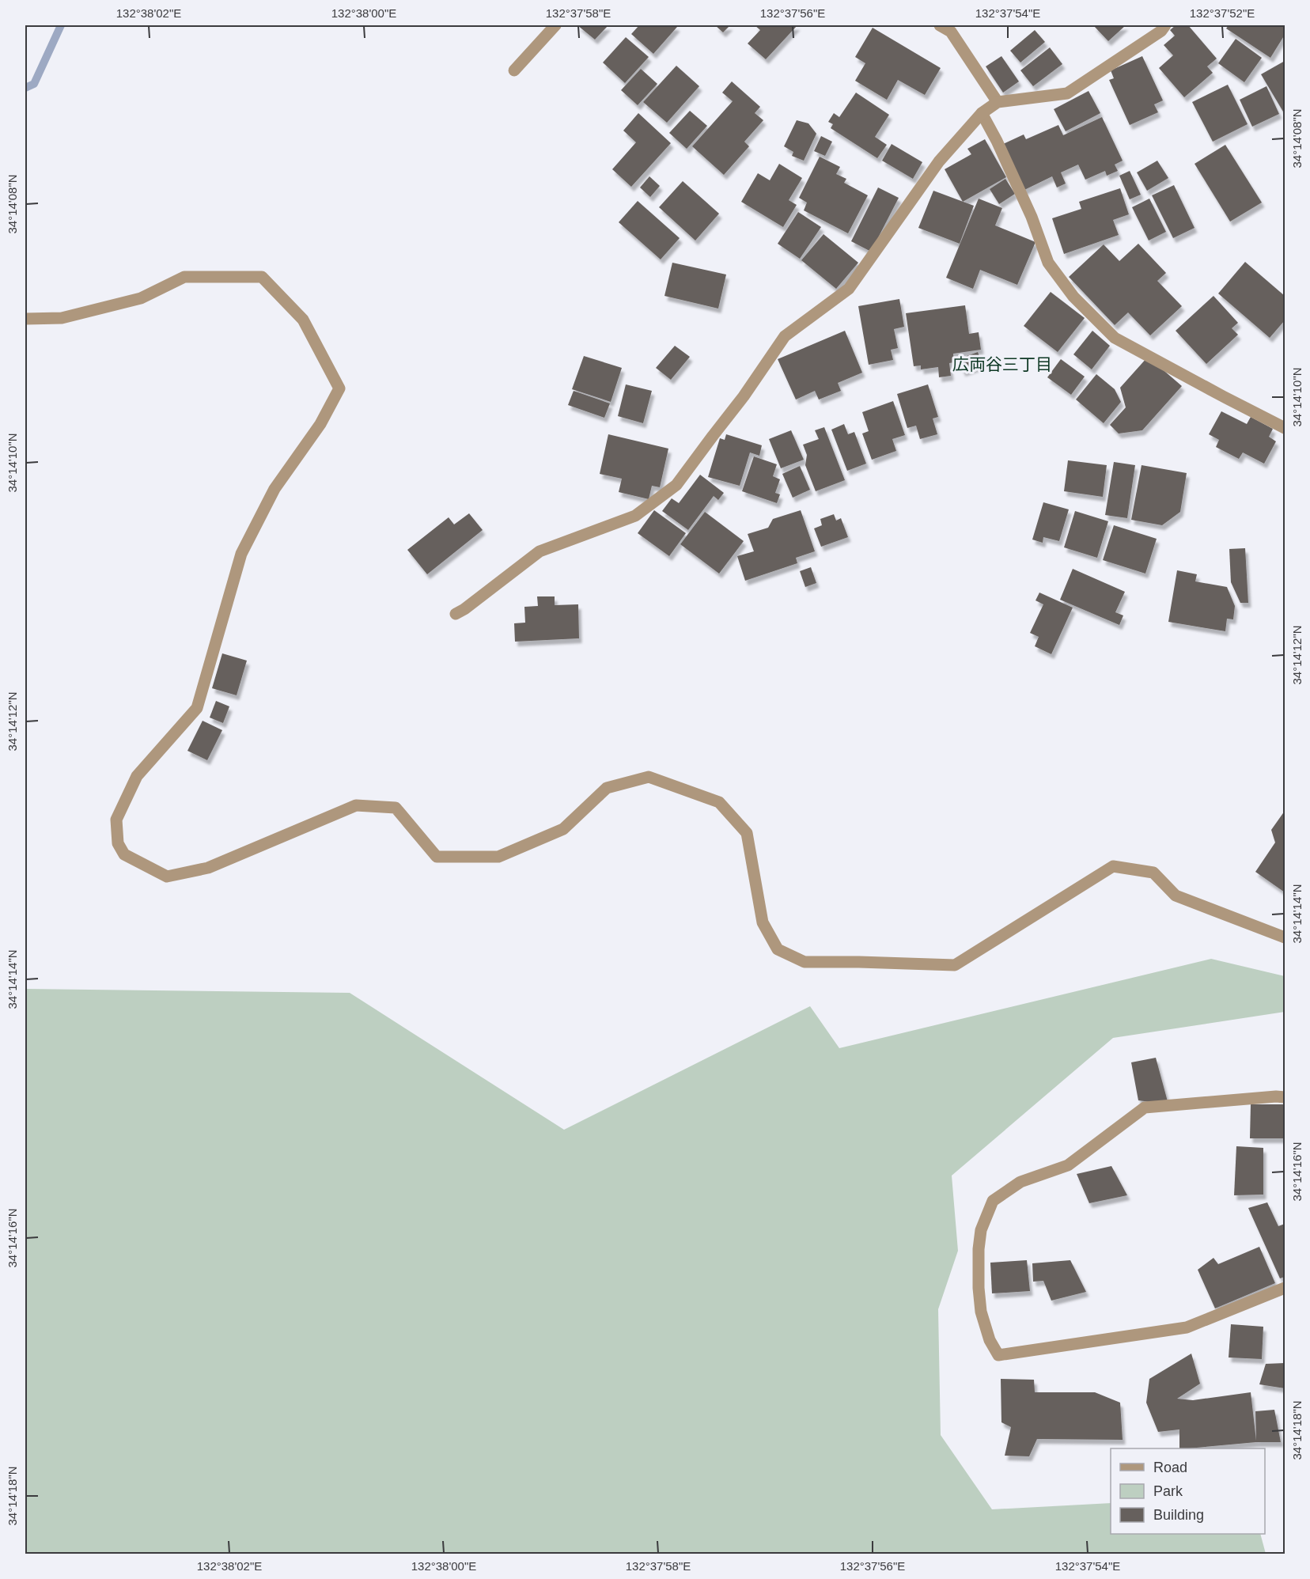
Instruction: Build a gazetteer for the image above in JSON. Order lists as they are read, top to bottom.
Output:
{
  "districts": ["広両谷三丁目"],
  "legend": ["Road", "Park", "Building"],
  "coordinates": [
    "132°38'02\"E",
    "132°38'00\"E",
    "132°37'58\"E",
    "132°37'56\"E",
    "132°37'54\"E",
    "132°37'52\"E",
    "34°14'08\"N",
    "34°14'10\"N",
    "34°14'12\"N",
    "34°14'14\"N",
    "34°14'16\"N",
    "34°14'18\"N"
  ]
}
